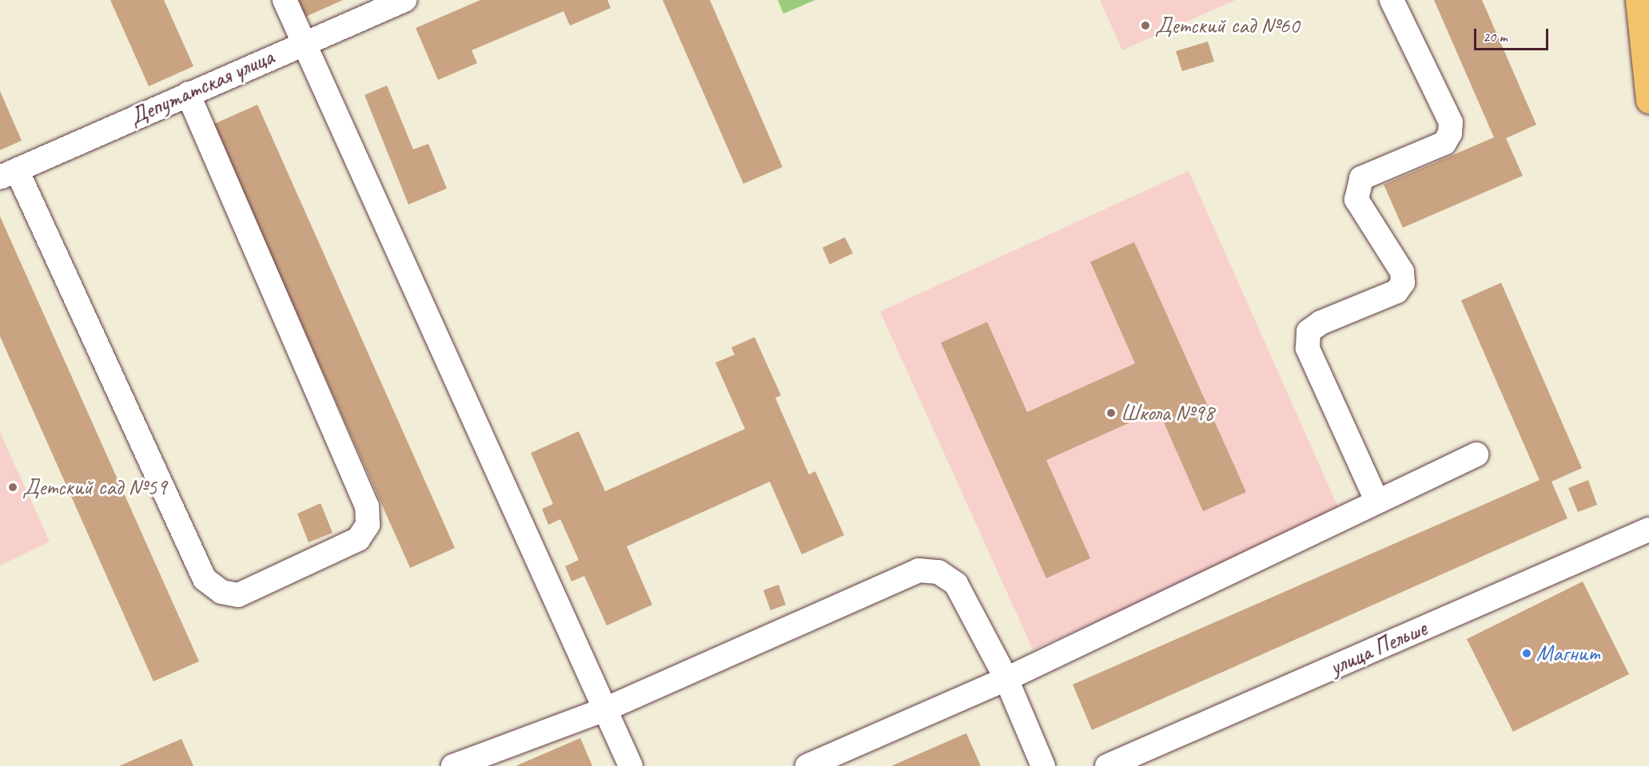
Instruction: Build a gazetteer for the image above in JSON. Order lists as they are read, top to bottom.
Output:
{
  "streets": {
    "street": ["Депутатская улица", "улица Пельше"]
  },
  "places": [
    "Детский сад №60",
    "Школа №98",
    "Детский сад №59",
    "Магнит"
  ],
  "scale_bar": "20 m"
}
